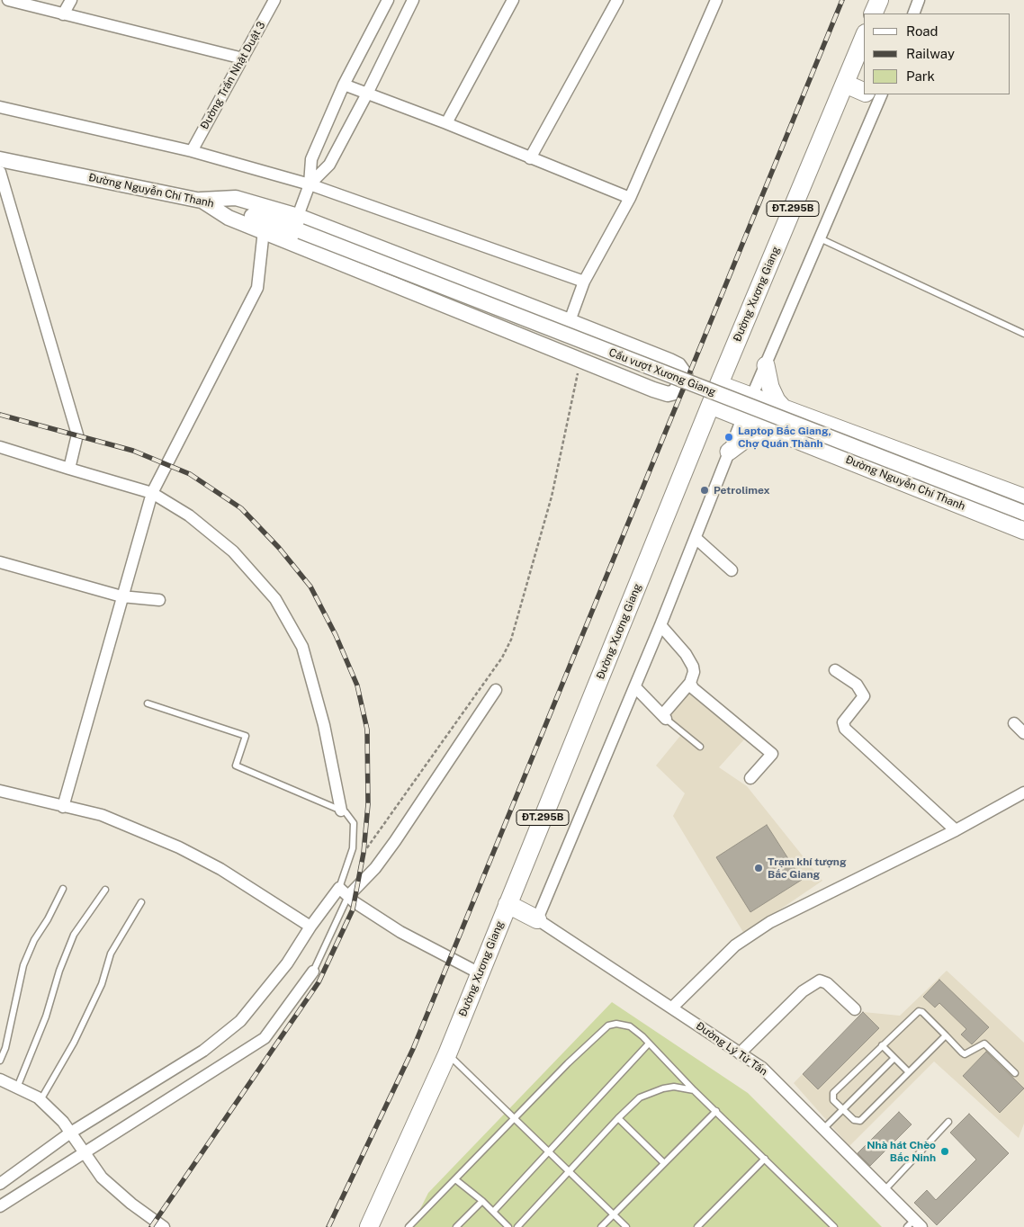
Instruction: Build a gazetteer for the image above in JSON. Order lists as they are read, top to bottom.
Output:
{
  "streets": {
    "main road": ["Đường Nguyễn Chí Thanh", "ĐT.295B", "Đường Xương Giang"],
    "street": ["Đường Trần Nhật Duật 3", "Cầu vượt Xương Giang", "Đường Lý Tử Tấn"]
  },
  "crossings": [
    ["Đường Nguyễn Chí Thanh", "Đường Xương Giang"],
    ["Đường Nguyễn Chí Thanh", "Cầu vượt Xương Giang"]
  ],
  "places": [
    "Laptop Bắc Giang, Chợ Quán Thành",
    "Petrolimex",
    "Trạm khí tượng Bắc Giang",
    "Nhà hát Chèo Bắc Ninh"
  ],
  "legend": ["Road", "Railway", "Park"]
}
